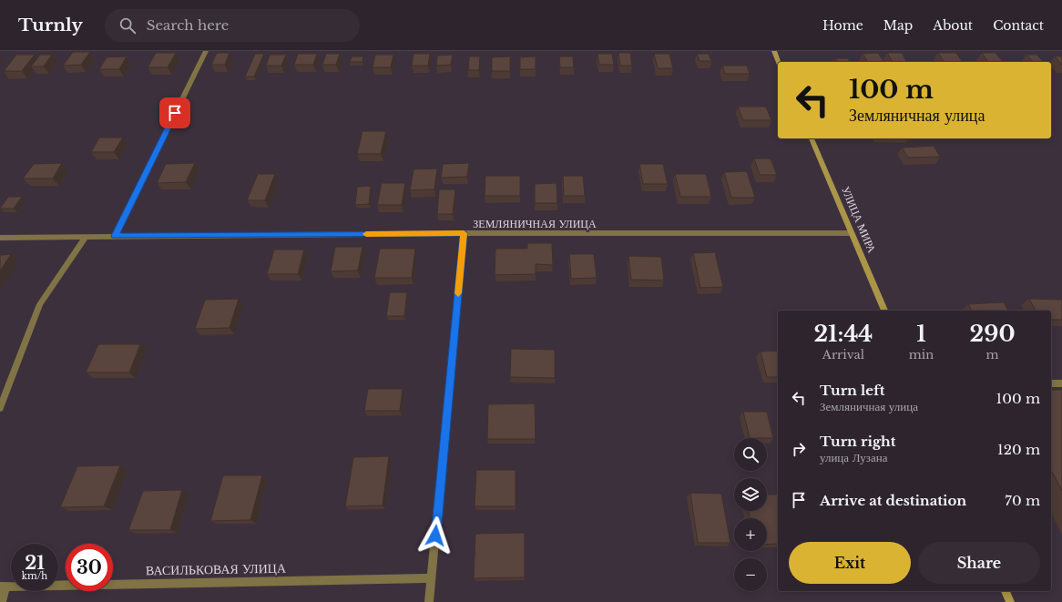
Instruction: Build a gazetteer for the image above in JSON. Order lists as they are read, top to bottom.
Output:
{
  "streets": {
    "main road": ["УЛИЦА МИРА"],
    "street": ["ЗЕМЛЯНИЧНАЯ УЛИЦА", "ВАСИЛЬКОВАЯ УЛИЦА"]
  },
  "crossings": [
    ["УЛИЦА МИРА", "ЗЕМЛЯНИЧНАЯ УЛИЦА"]
  ],
  "page": {
    "header": "Turnly",
    "search": "Search here",
    "nav": [
      "Home",
      "Map",
      "About",
      "Contact"
    ],
    "turn": ["100 m", "Земляничная улица"],
    "eta": [
      "21:44",
      "Arrival",
      "1",
      "min",
      "290",
      "m"
    ],
    "list": [
      {
        "name": "Turn left",
        "note": "Земляничная улица",
        "value": "100 m"
      },
      {
        "name": "Turn right",
        "note": "улица Лузана",
        "value": "120 m"
      },
      {
        "name": "Arrive at destination",
        "value": "70 m"
      }
    ],
    "map_buttons": ["+", "−"],
    "buttons": ["Exit", "Share"],
    "speed": "21 km/h",
    "limit": "30"
  }
}
